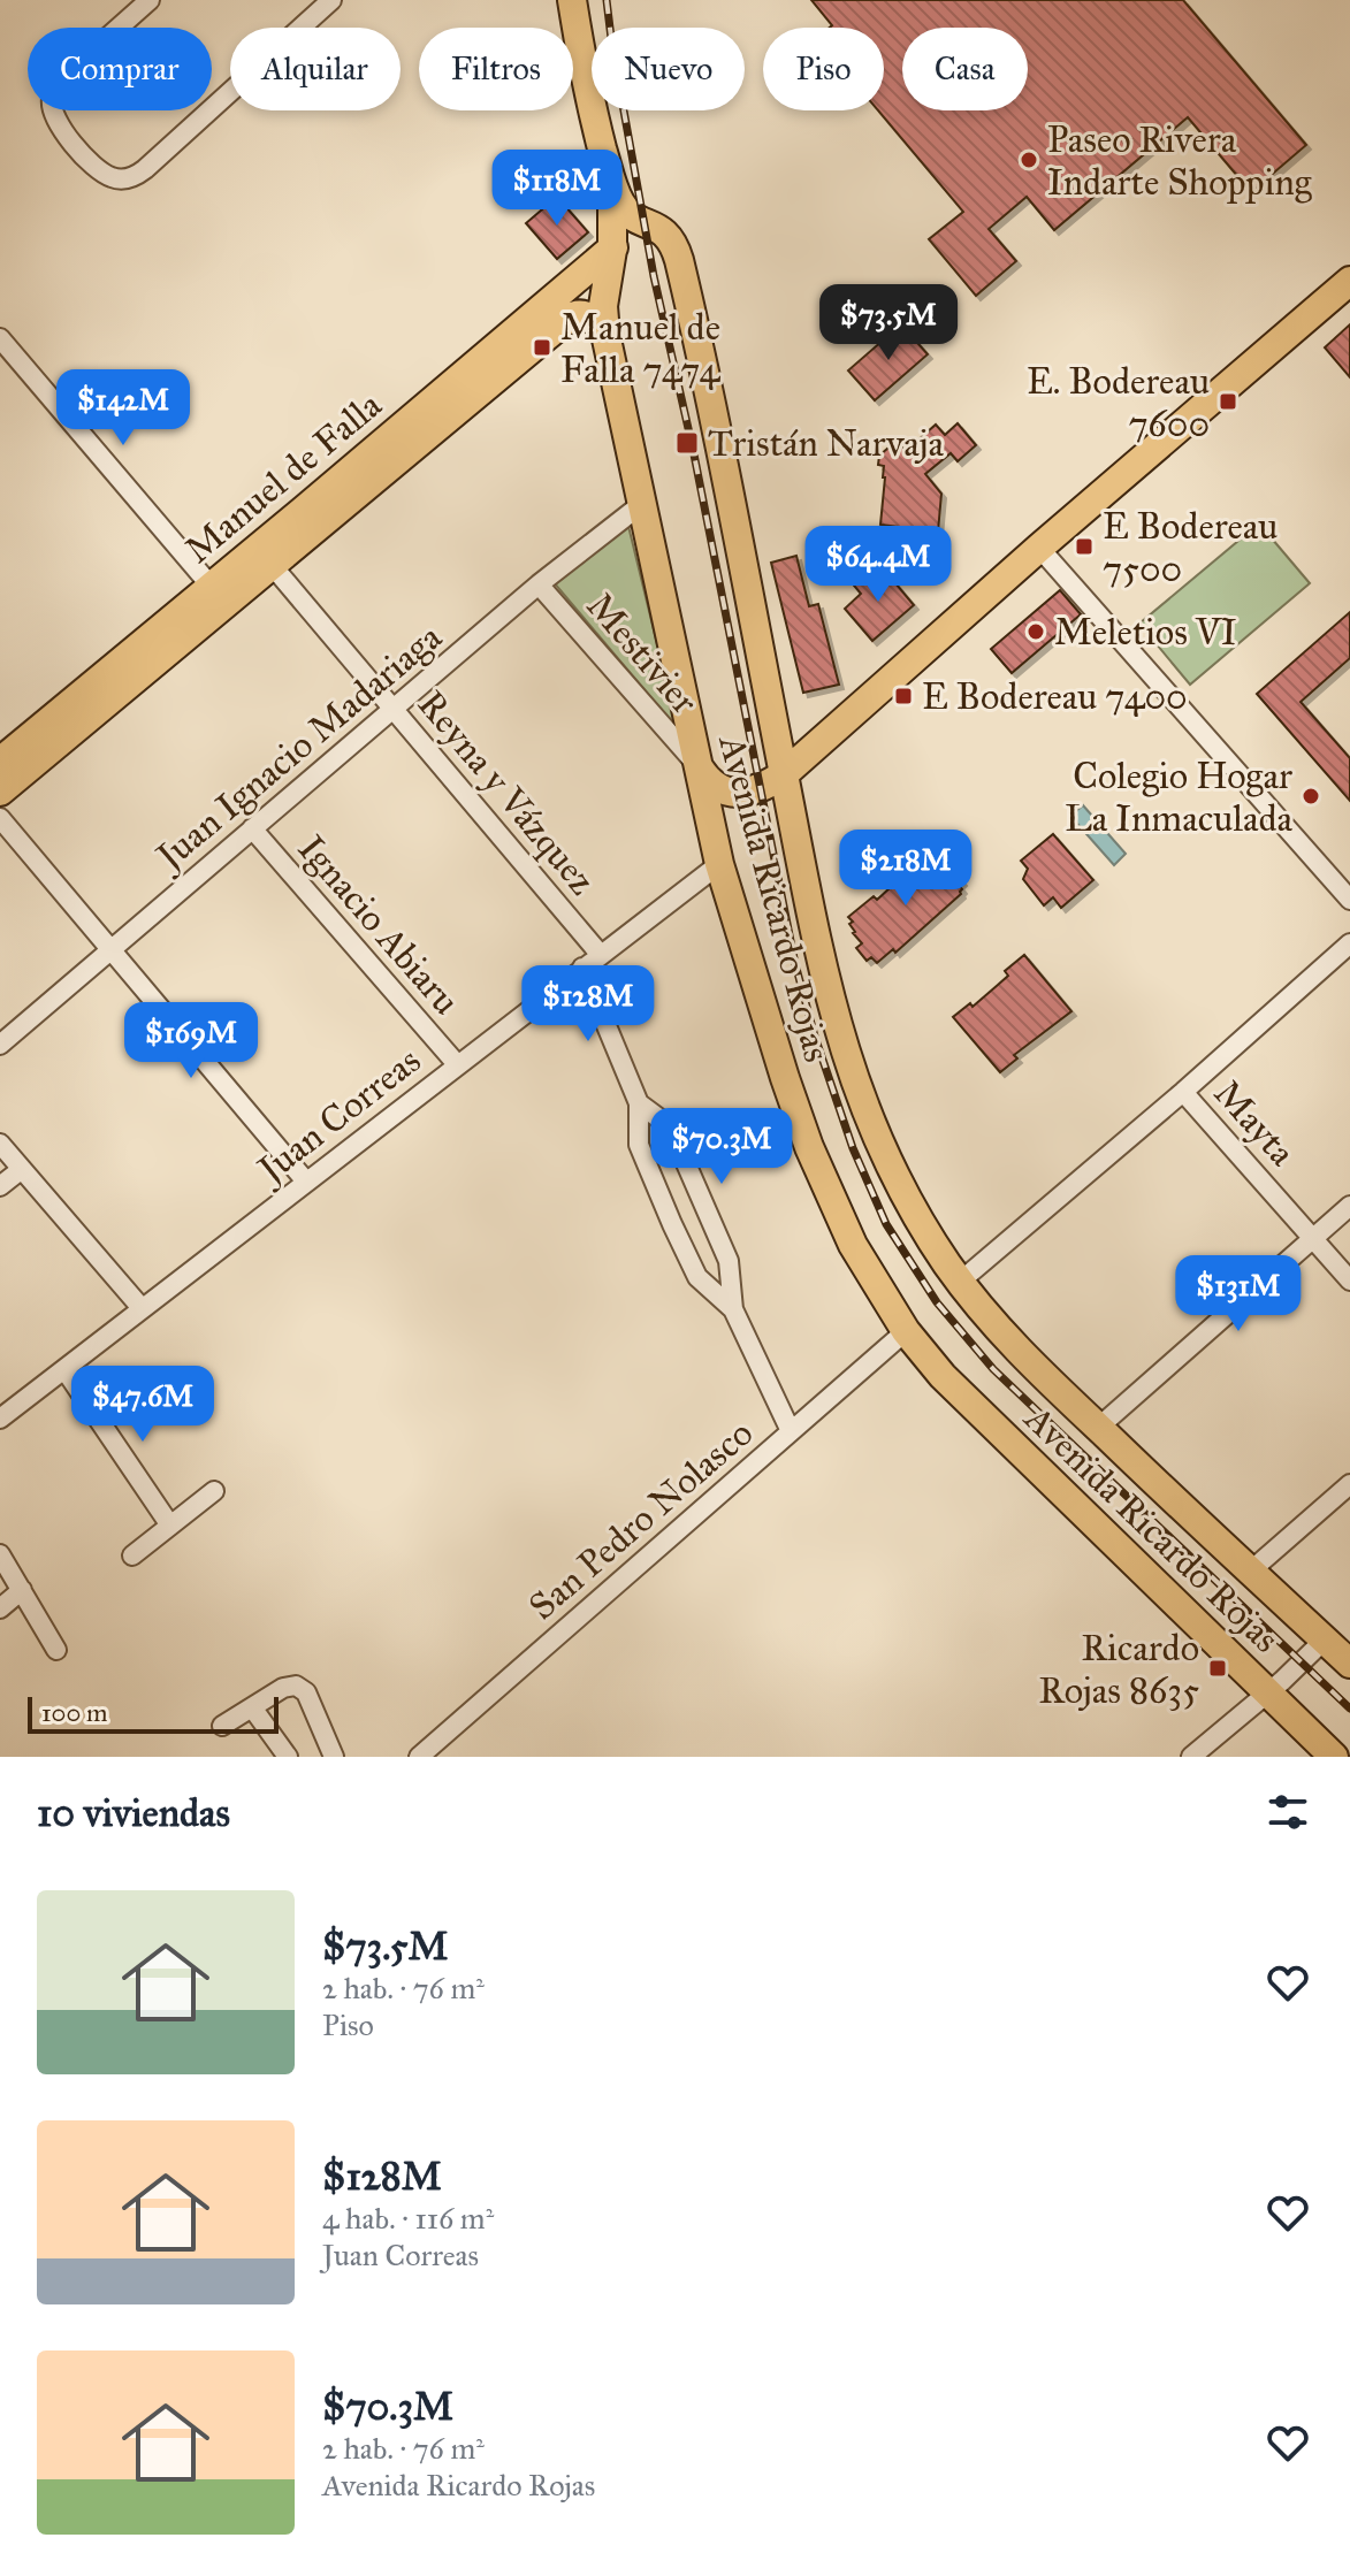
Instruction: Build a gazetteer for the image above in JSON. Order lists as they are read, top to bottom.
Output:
{
  "streets": {
    "main road": ["Manuel de Falla", "Avenida Ricardo Rojas"],
    "street": [
      "Mestivier",
      "Juan Ignacio Madariaga",
      "Reyna y Vázquez",
      "Ignacio Abiaru",
      "Juan Correas",
      "Mayta",
      "San Pedro Nolasco"
    ]
  },
  "crossings": [
    ["Manuel de Falla", "Reyna y Vázquez"],
    ["Manuel de Falla", "Avenida Ricardo Rojas"],
    ["Mestivier", "Juan Ignacio Madariaga"],
    ["Mestivier", "Avenida Ricardo Rojas"],
    ["Juan Ignacio Madariaga", "Reyna y Vázquez"],
    ["Juan Ignacio Madariaga", "Avenida Ricardo Rojas"],
    ["Juan Ignacio Madariaga", "Ignacio Abiaru"],
    ["Reyna y Vázquez", "Juan Correas"],
    ["Avenida Ricardo Rojas", "Juan Correas"],
    ["Avenida Ricardo Rojas", "San Pedro Nolasco"],
    ["Ignacio Abiaru", "Juan Correas"]
  ],
  "places": {
    "other": ["Paseo Rivera Indarte Shopping", "Meletios VI", "Colegio Hogar La Inmaculada"],
    "transit": [
      "Manuel de Falla 7474",
      "E. Bodereau 7600",
      "Tristán Narvaja",
      "E Bodereau 7500",
      "E Bodereau 7400",
      "Ricardo Rojas 8635"
    ]
  },
  "scale_bar": "100 m",
  "page": {
    "chip": [
      "Comprar",
      "Alquilar",
      "Filtros",
      "Nuevo",
      "Piso",
      "Casa"
    ],
    "price": [
      "$118M",
      "$73.5M",
      "$142M",
      "$64.4M",
      "$218M",
      "$128M",
      "$169M",
      "$70.3M",
      "$131M",
      "$47.6M"
    ],
    "scale": "100 m",
    "heading": "10 viviendas",
    "list": [
      {
        "name": "$73.5M",
        "note": "2 hab. · 76 m² · Piso"
      },
      {
        "name": "$128M",
        "note": "4 hab. · 116 m² · Juan Correas"
      },
      {
        "name": "$70.3M",
        "note": "2 hab. · 76 m² · Avenida Ricardo Rojas"
      }
    ]
  }
}
